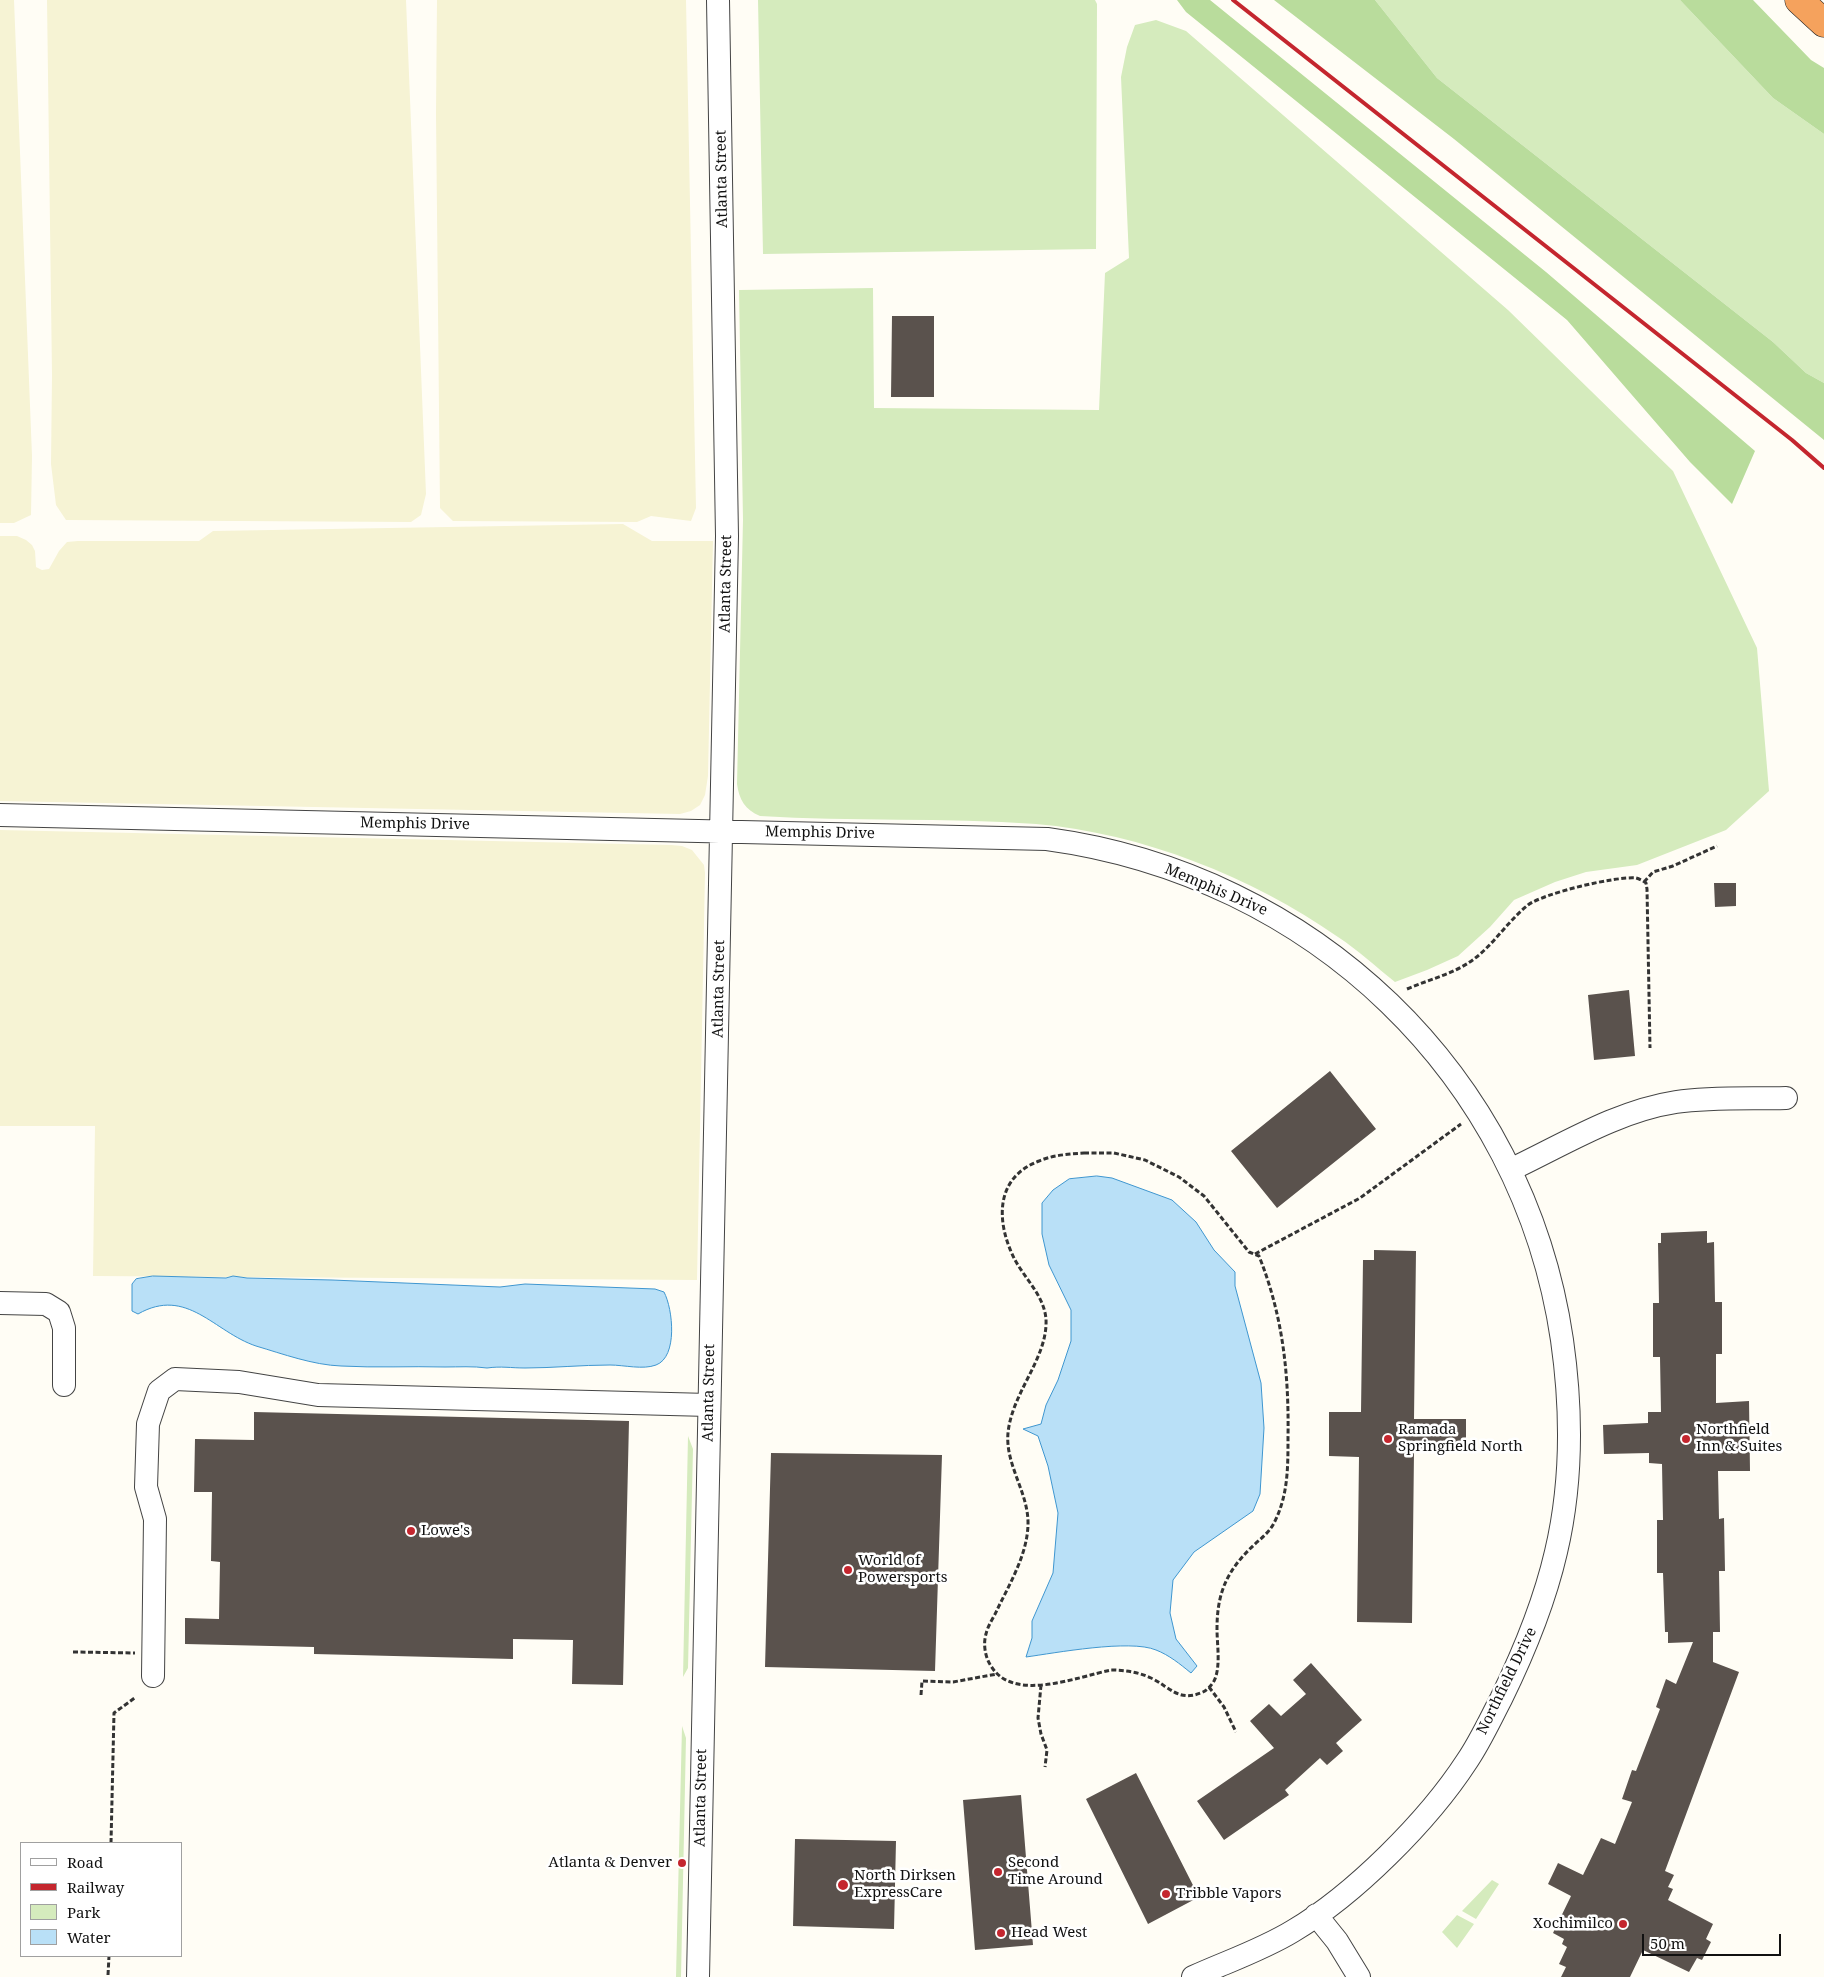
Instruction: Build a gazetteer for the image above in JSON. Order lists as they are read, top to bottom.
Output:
{
  "streets": {
    "street": ["Atlanta Street", "Memphis Drive", "Northfield Drive"]
  },
  "crossings": [
    ["Atlanta Street", "Memphis Drive"],
    ["Memphis Drive", "Northfield Drive"]
  ],
  "places": [
    "Ramada Springfield North",
    "Northfield Inn & Suites",
    "Lowe's",
    "World of Powersports",
    "Atlanta & Denver",
    "Second Time Around",
    "North Dirksen ExpressCare",
    "Tribble Vapors",
    "Xochimilco",
    "Head West"
  ],
  "legend": [
    "Road",
    "Railway",
    "Park",
    "Water"
  ],
  "scale_bar": "50 m"
}
